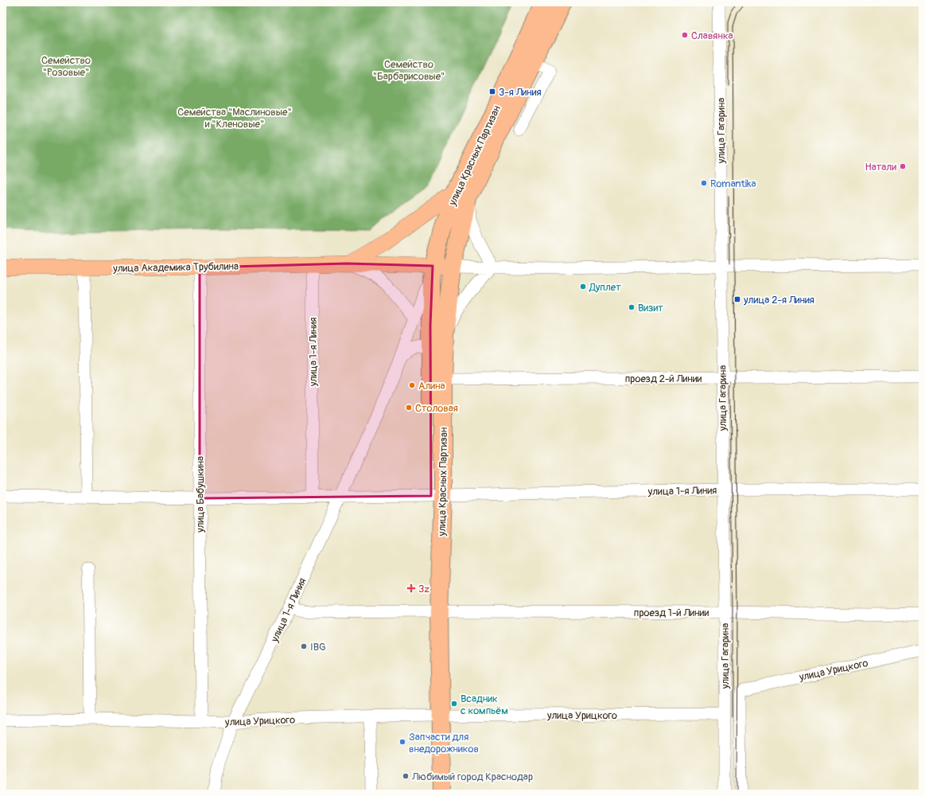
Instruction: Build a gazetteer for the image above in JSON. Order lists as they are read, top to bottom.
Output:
{
  "streets": {
    "highway": ["улица Красных Партизан"],
    "main road": ["улица Академика Трубилина"],
    "street": [
      "улица Гагарина",
      "улица 1-я Линия",
      "проезд 2-й Линии",
      "улица Бабушкина",
      "проезд 1-й Линии",
      "улица Урицкого"
    ]
  },
  "crossings": [
    ["улица Гагарина", "улица 1-я Линия"],
    ["улица Гагарина", "проезд 2-й Линии"],
    ["улица Гагарина", "проезд 1-й Линии"],
    ["улица Гагарина", "улица Урицкого"],
    ["улица Красных Партизан", "улица Академика Трубилина"],
    ["улица Красных Партизан", "улица 1-я Линия"],
    ["улица Красных Партизан", "проезд 2-й Линии"],
    ["улица Красных Партизан", "проезд 1-й Линии"],
    ["улица Красных Партизан", "улица Урицкого"],
    ["улица Академика Трубилина", "улица 1-я Линия"],
    ["улица Академика Трубилина", "улица Бабушкина"],
    ["улица 1-я Линия", "улица Бабушкина"],
    ["улица 1-я Линия", "проезд 1-й Линии"],
    ["улица 1-я Линия", "улица Урицкого"],
    ["улица Бабушкина", "улица Урицкого"]
  ],
  "parks": ["Семейство \"Розовые\"", "Семейство \"Барбарисовые\"", "Семейства \"Маслиновые\" и \"Кленовые\""],
  "places": {
    "other": [
      "Славянка",
      "Натали",
      "Romantika",
      "Дуплет",
      "Визит",
      "Алина",
      "Столовая",
      "IBG",
      "Всадник с компьём",
      "Запчасти для внедорожников",
      "Любимый город Краснодар"
    ],
    "transit": ["3-я Линия", "улица 2-я Линия"],
    "health": ["3z"]
  }
}
